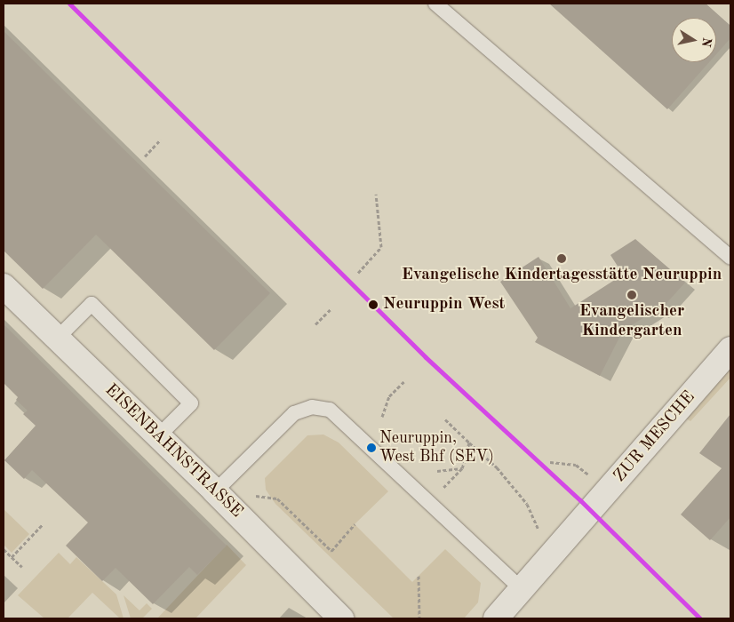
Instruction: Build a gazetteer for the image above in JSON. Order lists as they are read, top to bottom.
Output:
{
  "streets": {
    "street": ["ZUR MESCHE", "EISENBAHNSTRASSE"]
  },
  "places": [
    "Evangelische Kindertagesstätte Neuruppin",
    "Evangelischer Kindergarten",
    "Neuruppin West",
    "Neuruppin, West Bhf (SEV)"
  ],
  "north": "right"
}
